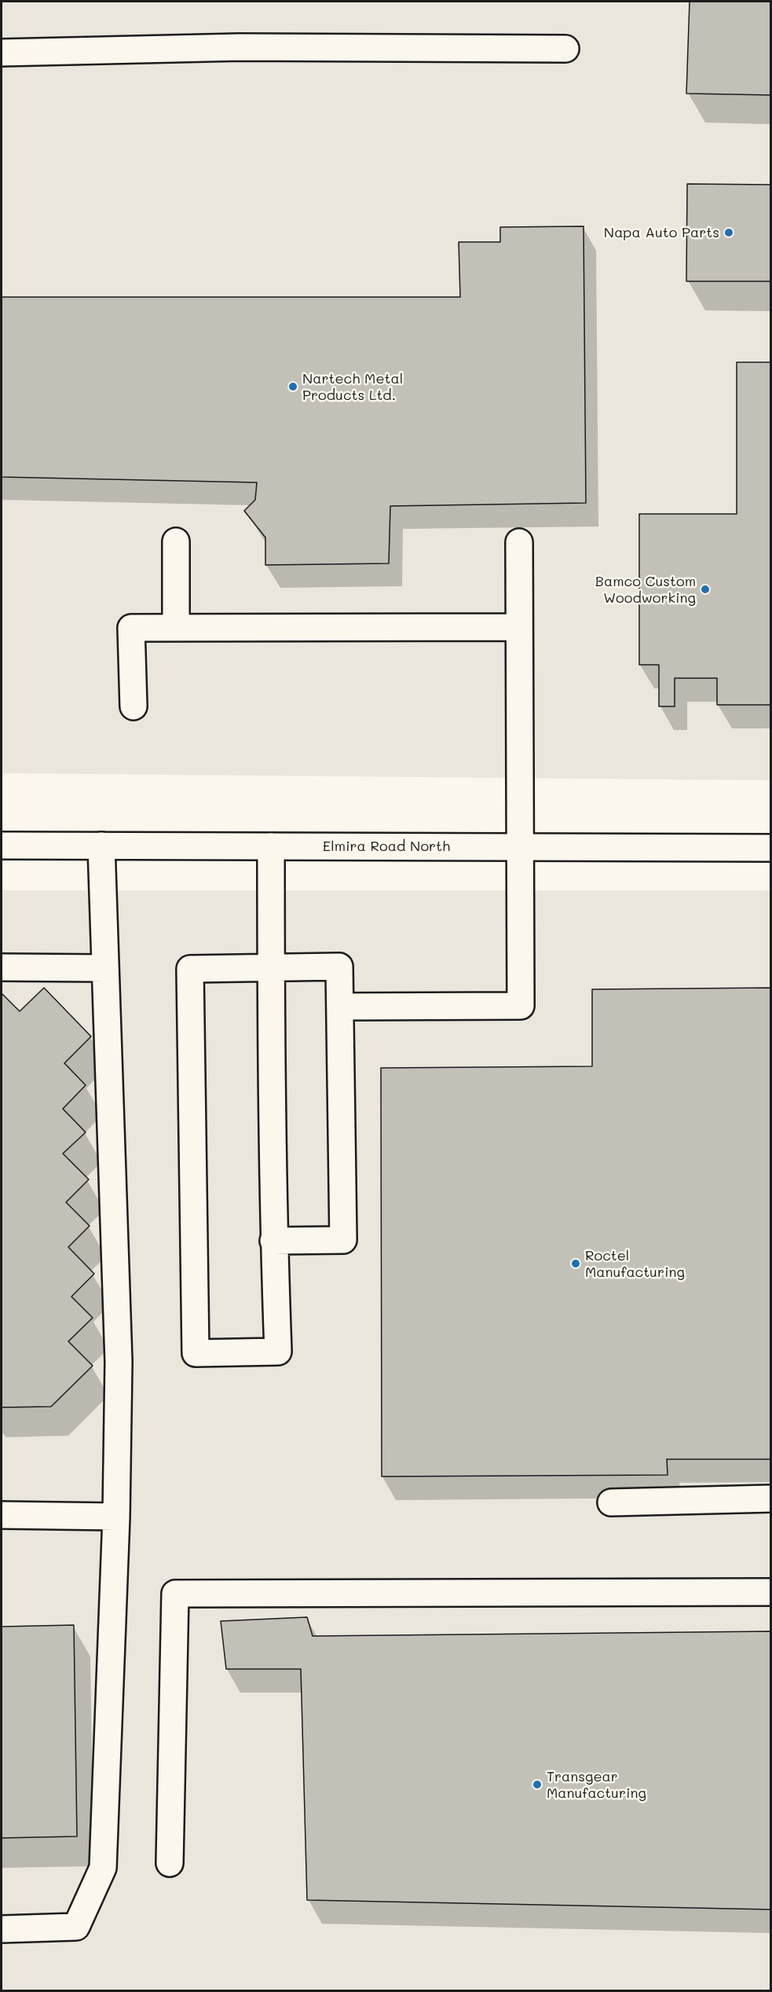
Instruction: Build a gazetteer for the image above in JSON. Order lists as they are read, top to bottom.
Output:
{
  "streets": {
    "main road": ["Elmira Road North"]
  },
  "places": [
    "Napa Auto Parts",
    "Nartech Metal Products Ltd.",
    "Bamco Custom Woodworking",
    "Roctel Manufacturing",
    "Transgear Manufacturing"
  ]
}
